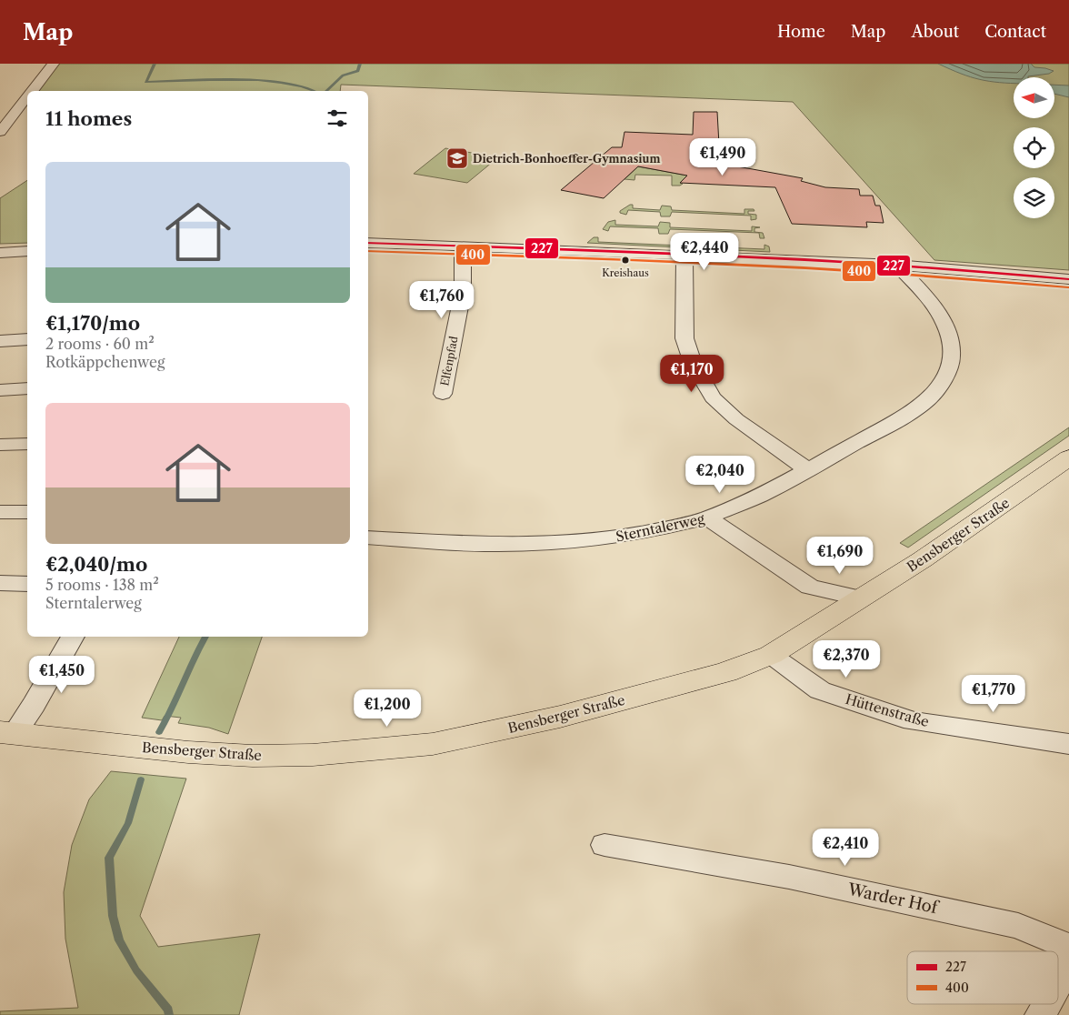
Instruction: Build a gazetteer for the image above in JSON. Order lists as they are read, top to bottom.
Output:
{
  "streets": {
    "main road": ["Bensberger Straße"],
    "street": [
      "Elfenpfad",
      "Sterntalerweg",
      "Hüttenstraße",
      "Warder Hof"
    ]
  },
  "crossings": [
    ["Bensberger Straße", "Hüttenstraße"]
  ],
  "places": {
    "school or university": ["Dietrich-Bonhoeffer-Gymnasium"],
    "other": ["Kreishaus"]
  },
  "lines": ["transit line 227", "transit line 400"],
  "legend": ["227", "400"],
  "north": "left",
  "page": {
    "header": "Map",
    "nav": [
      "Home",
      "Map",
      "About",
      "Contact"
    ],
    "heading": "11 homes",
    "price": [
      "€1,490",
      "€2,440",
      "€1,760",
      "€1,170",
      "€2,040",
      "€1,690",
      "€2,370",
      "€1,450",
      "€1,770",
      "€1,200",
      "€2,410"
    ],
    "list": [
      {
        "name": "€1,170/mo",
        "note": "2 rooms · 60 m² · Rotkäppchenweg"
      },
      {
        "name": "€2,040/mo",
        "note": "5 rooms · 138 m² · Sterntalerweg"
      }
    ]
  }
}
